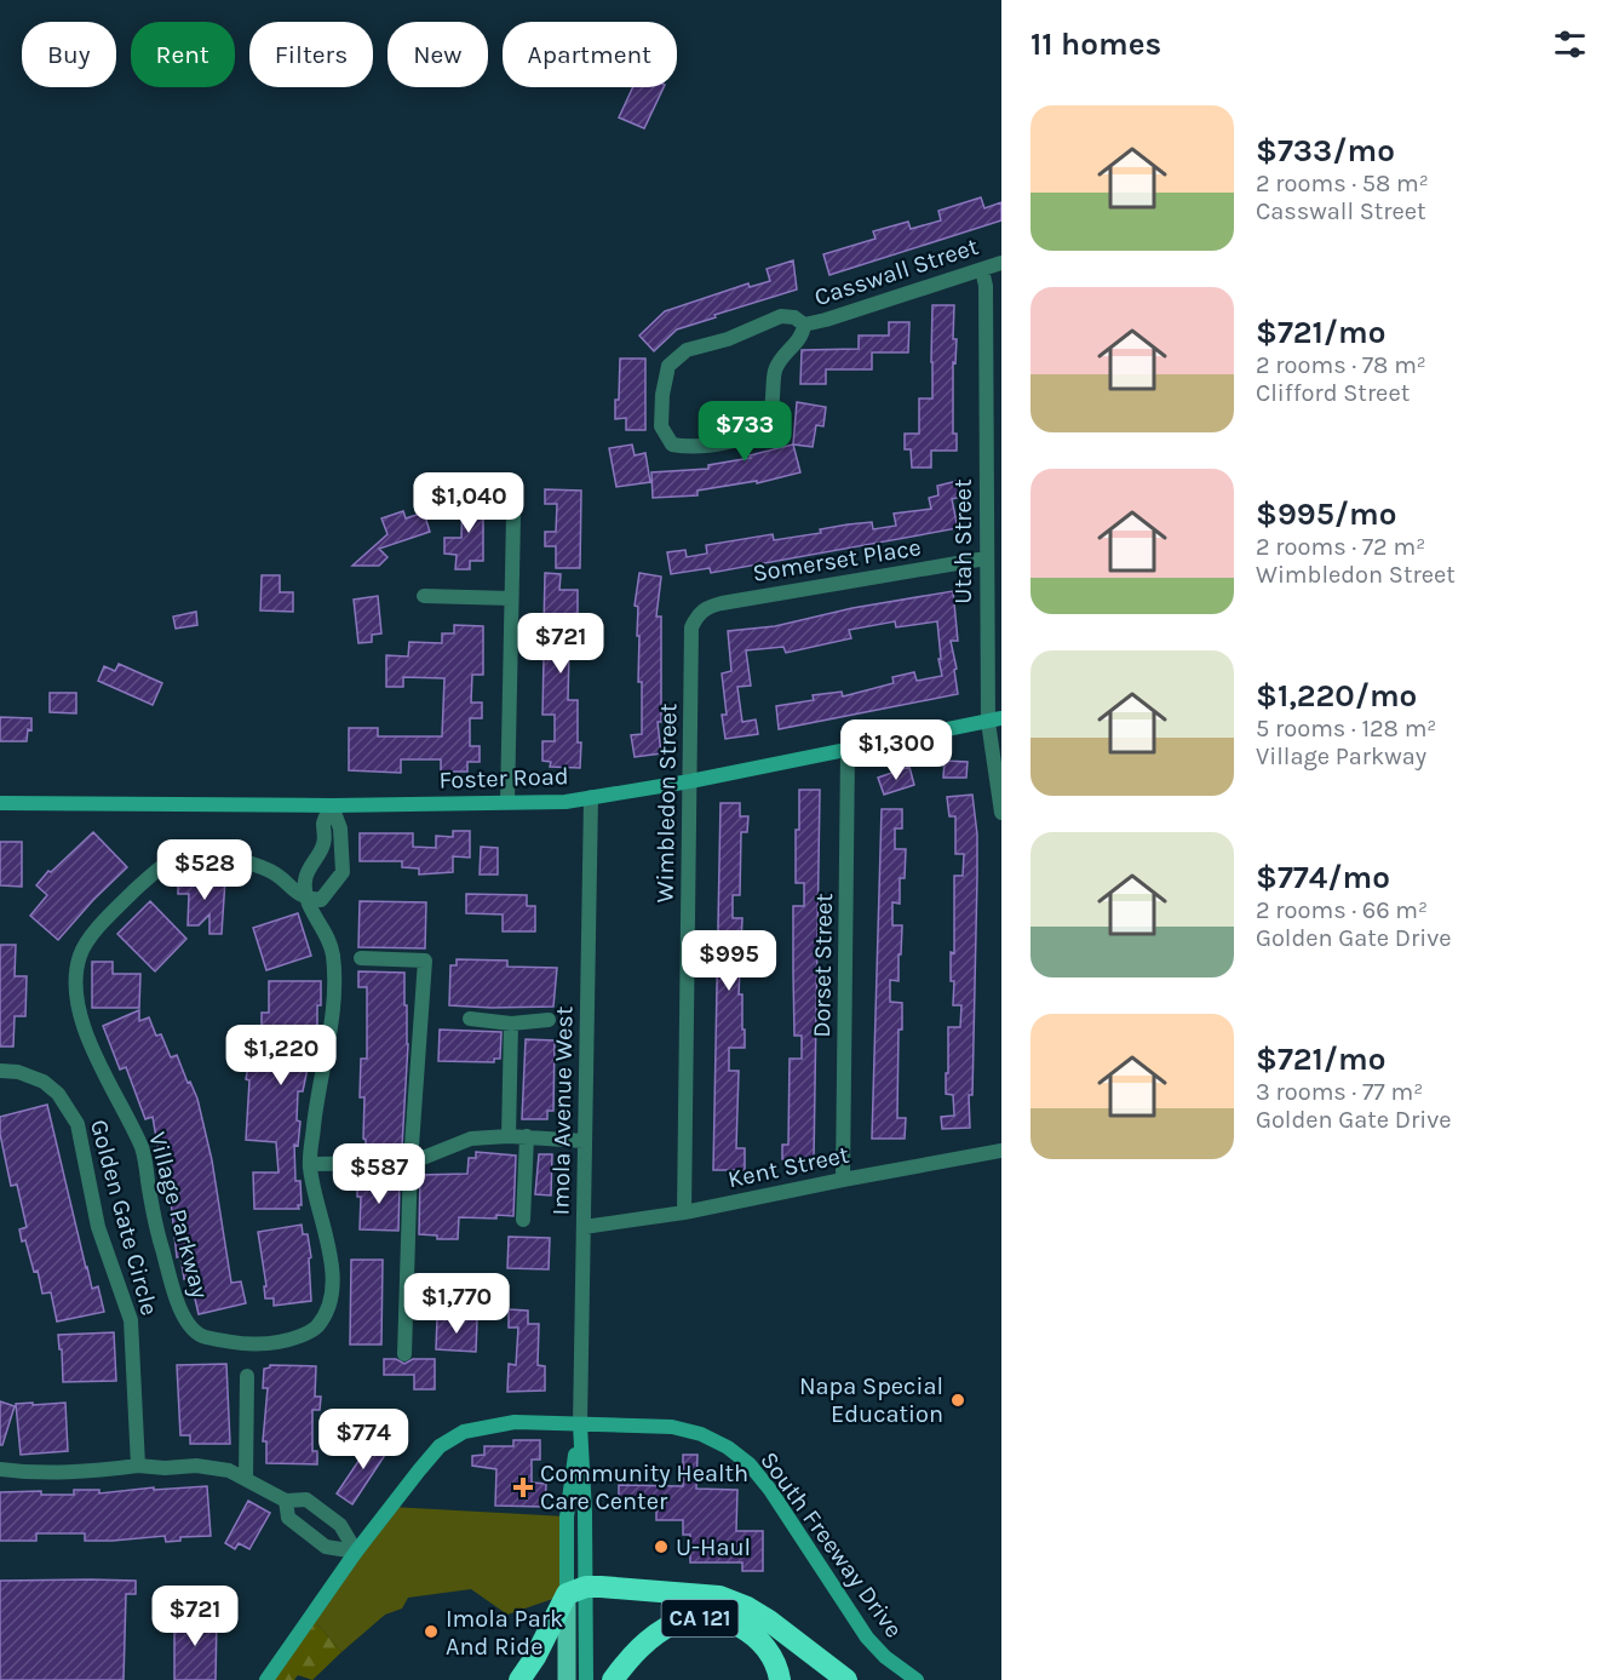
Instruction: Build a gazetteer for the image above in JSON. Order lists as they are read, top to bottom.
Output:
{
  "streets": {
    "highway": ["CA 121"],
    "street": [
      "Casswall Street",
      "Utah Street",
      "Somerset Place",
      "Foster Road",
      "Wimbledon Street",
      "Dorset Street",
      "Imola Avenue West",
      "Kent Street",
      "Village Parkway",
      "Golden Gate Circle",
      "South Freeway Drive"
    ]
  },
  "crossings": [
    ["Casswall Street", "Utah Street"],
    ["Utah Street", "Somerset Place"],
    ["Utah Street", "Foster Road"],
    ["Somerset Place", "Wimbledon Street"],
    ["Foster Road", "Wimbledon Street"],
    ["Foster Road", "Dorset Street"],
    ["Foster Road", "Imola Avenue West"],
    ["Wimbledon Street", "Kent Street"],
    ["Dorset Street", "Kent Street"],
    ["Imola Avenue West", "Kent Street"],
    ["Imola Avenue West", "South Freeway Drive"]
  ],
  "places": {
    "other": ["Napa Special Education", "U-Haul", "Imola Park And Ride"],
    "health": ["Community Health Care Center"]
  },
  "page": {
    "heading": "11 homes",
    "chip": [
      "Buy",
      "Rent",
      "Filters",
      "New",
      "Apartment"
    ],
    "list": [
      {
        "name": "$733/mo",
        "note": "2 rooms · 58 m² · Casswall Street"
      },
      {
        "name": "$721/mo",
        "note": "2 rooms · 78 m² · Clifford Street"
      },
      {
        "name": "$995/mo",
        "note": "2 rooms · 72 m² · Wimbledon Street"
      },
      {
        "name": "$1,220/mo",
        "note": "5 rooms · 128 m² · Village Parkway"
      },
      {
        "name": "$774/mo",
        "note": "2 rooms · 66 m² · Golden Gate Drive"
      },
      {
        "name": "$721/mo",
        "note": "3 rooms · 77 m² · Golden Gate Drive"
      }
    ],
    "price": [
      "$733",
      "$1,040",
      "$721",
      "$1,300",
      "$528",
      "$995",
      "$1,220",
      "$587",
      "$1,770",
      "$774",
      "$721"
    ]
  }
}
